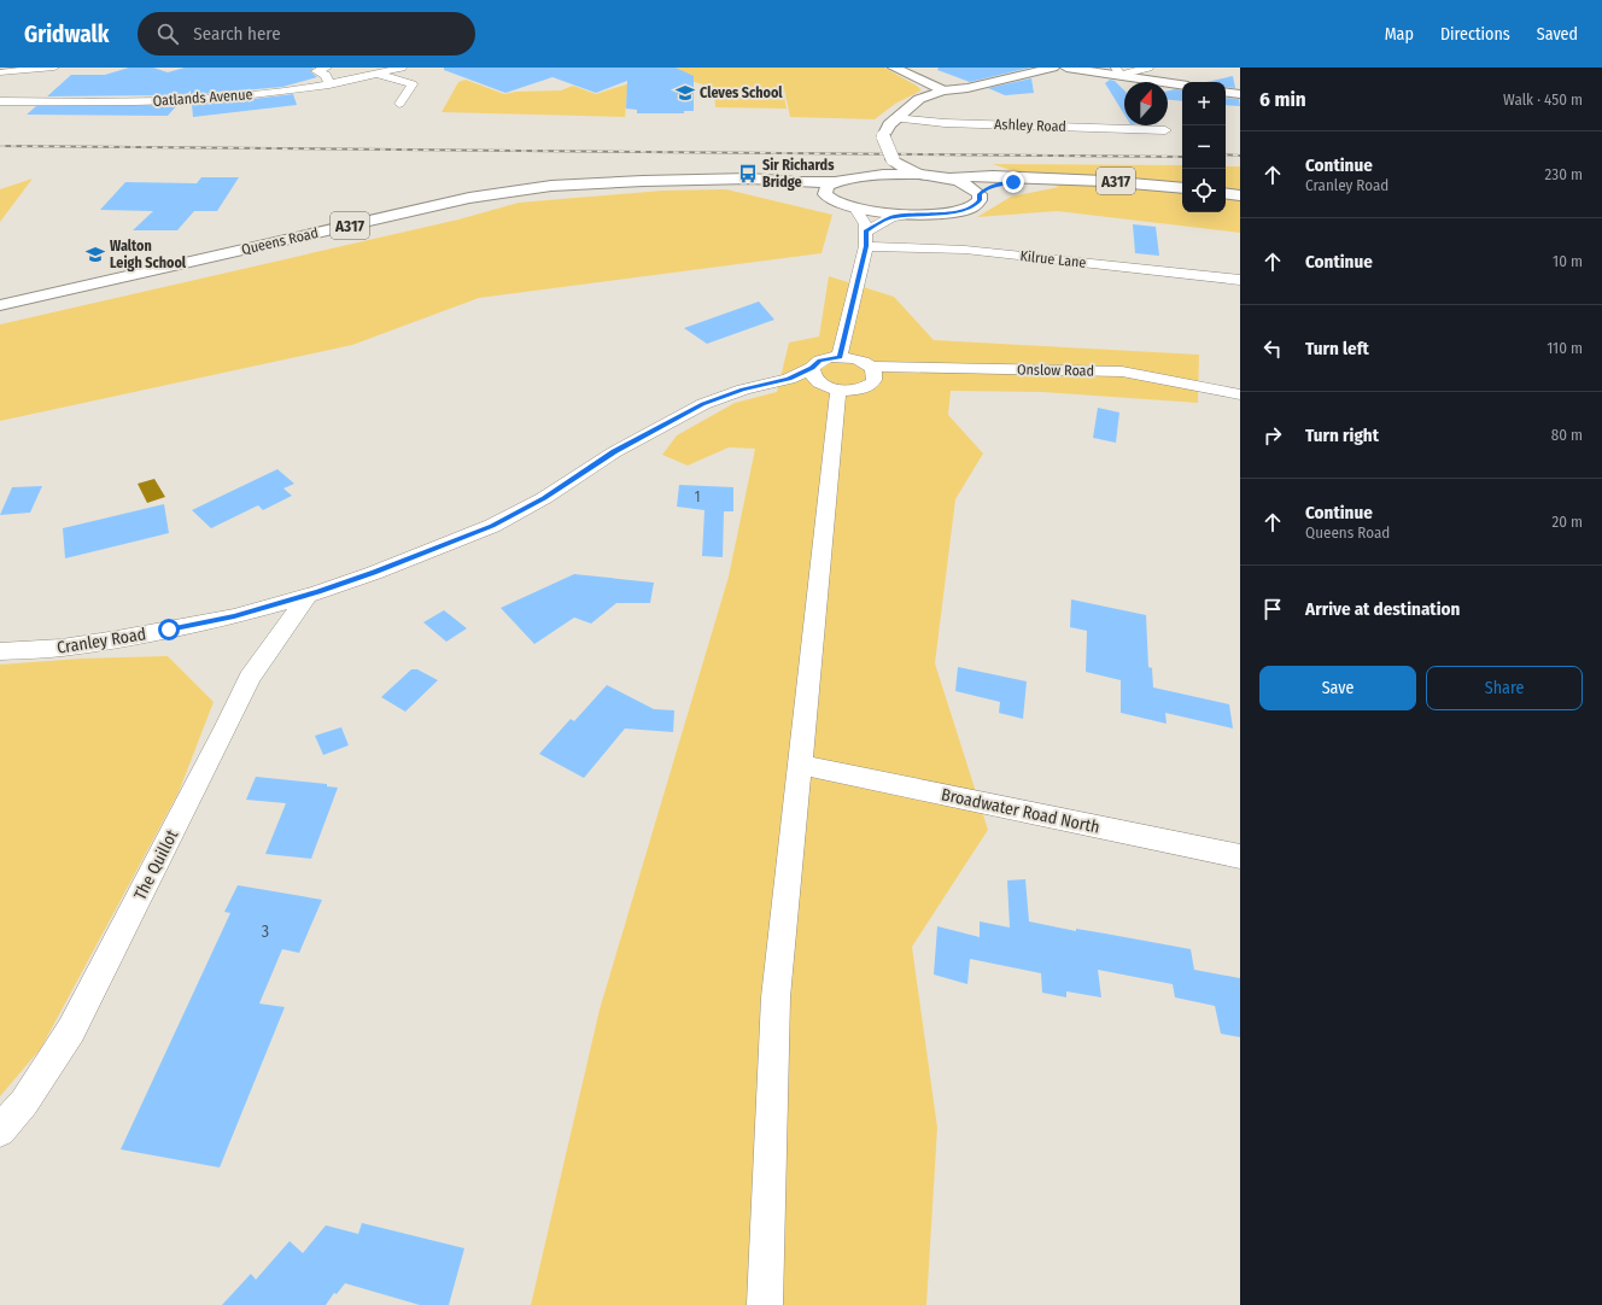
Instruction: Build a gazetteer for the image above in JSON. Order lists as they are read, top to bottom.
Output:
{
  "streets": {
    "main road": ["A317", "Queens Road"],
    "street": [
      "Oatlands Avenue",
      "Ashley Road",
      "Kilrue Lane",
      "Onslow Road",
      "Cranley Road",
      "Broadwater Road North",
      "The Quillot"
    ]
  },
  "crossings": [
    ["A317", "Queens Road"],
    ["Cranley Road", "The Quillot"]
  ],
  "places": {
    "school or university": ["Cleves School", "Walton Leigh School"],
    "bus stop": ["Sir Richards Bridge"]
  },
  "house_numbers": ["1", "3"],
  "north": "top",
  "page": {
    "header": "Gridwalk",
    "search": "Search here",
    "nav": ["Map", "Directions", "Saved"],
    "heading": ["6 min", "Walk · 450 m"],
    "map_buttons": ["+", "−"],
    "list": [
      ["Continue", "Cranley Road", "230 m"],
      ["Continue", "10 m"],
      ["Turn left", "110 m"],
      ["Turn right", "80 m"],
      ["Continue", "Queens Road", "20 m"],
      "Arrive at destination"
    ],
    "buttons": ["Save", "Share"]
  }
}
